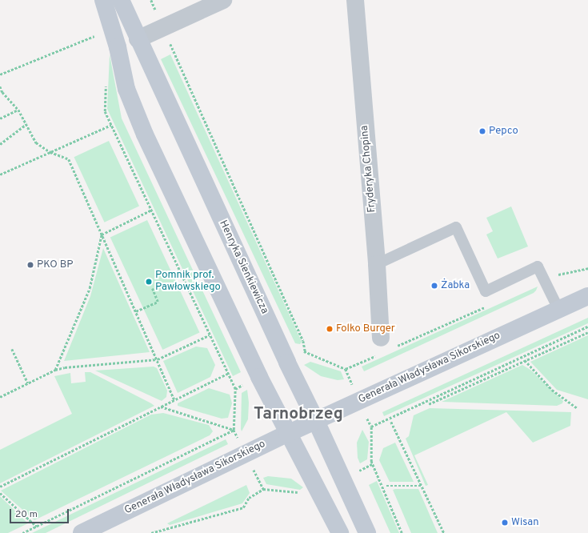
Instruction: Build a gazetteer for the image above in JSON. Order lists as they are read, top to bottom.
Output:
{
  "streets": {
    "street": ["Fryderyka Chopina", "Henryka Sienkiewicza", "Generała Władysława Sikorskiego"]
  },
  "crossings": [
    ["Henryka Sienkiewicza", "Generała Władysława Sikorskiego"]
  ],
  "districts": ["Tarnobrzeg"],
  "places": [
    "Pepco",
    "PKO BP",
    "Pomnik prof. Pawłowskiego",
    "Żabka",
    "Folko Burger",
    "Wisan"
  ],
  "scale_bar": "20 m"
}
